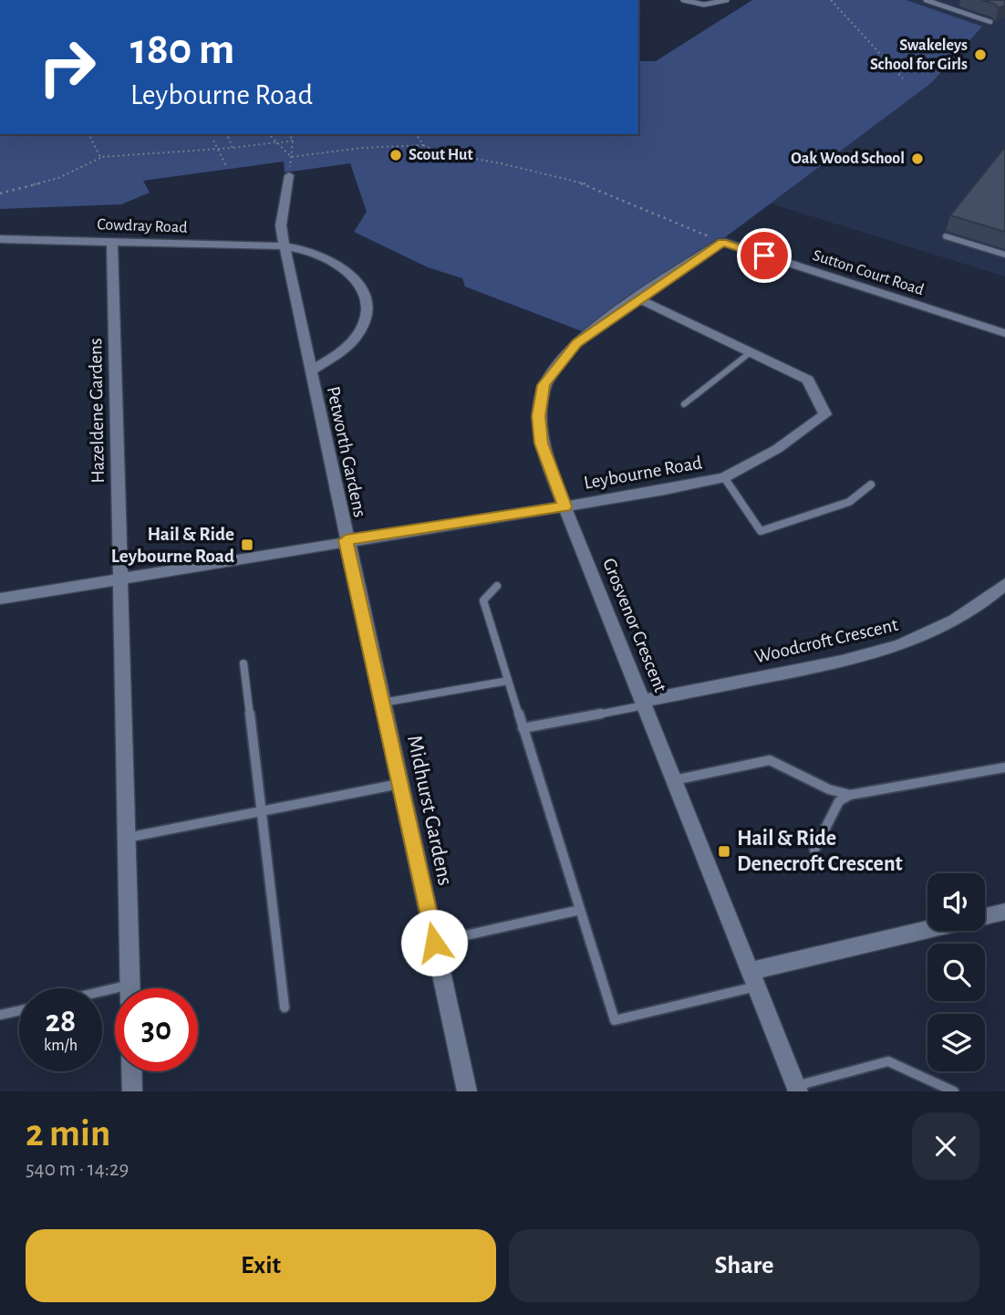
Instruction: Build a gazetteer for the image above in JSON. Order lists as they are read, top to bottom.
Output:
{
  "streets": {
    "street": [
      "Cowdray Road",
      "Sutton Court Road",
      "Hazeldene Gardens",
      "Petworth Gardens",
      "Leybourne Road",
      "Grosvenor Crescent",
      "Woodcroft Crescent",
      "Midhurst Gardens"
    ]
  },
  "crossings": [
    ["Cowdray Road", "Hazeldene Gardens"],
    ["Cowdray Road", "Petworth Gardens"],
    ["Sutton Court Road", "Grosvenor Crescent"],
    ["Hazeldene Gardens", "Leybourne Road"],
    ["Petworth Gardens", "Leybourne Road"],
    ["Petworth Gardens", "Midhurst Gardens"],
    ["Leybourne Road", "Grosvenor Crescent"],
    ["Leybourne Road", "Midhurst Gardens"],
    ["Grosvenor Crescent", "Woodcroft Crescent"]
  ],
  "places": {
    "other": ["Swakeleys School for Girls", "Scout Hut", "Oak Wood School"],
    "transit": ["Hail & Ride Leybourne Road", "Hail & Ride Denecroft Crescent"]
  },
  "page": {
    "turn": ["180 m", "Leybourne Road"],
    "speed": "28 km/h",
    "limit": "30",
    "heading": ["2 min", "540 m · 14:29"],
    "buttons": ["Exit", "Share"]
  }
}
